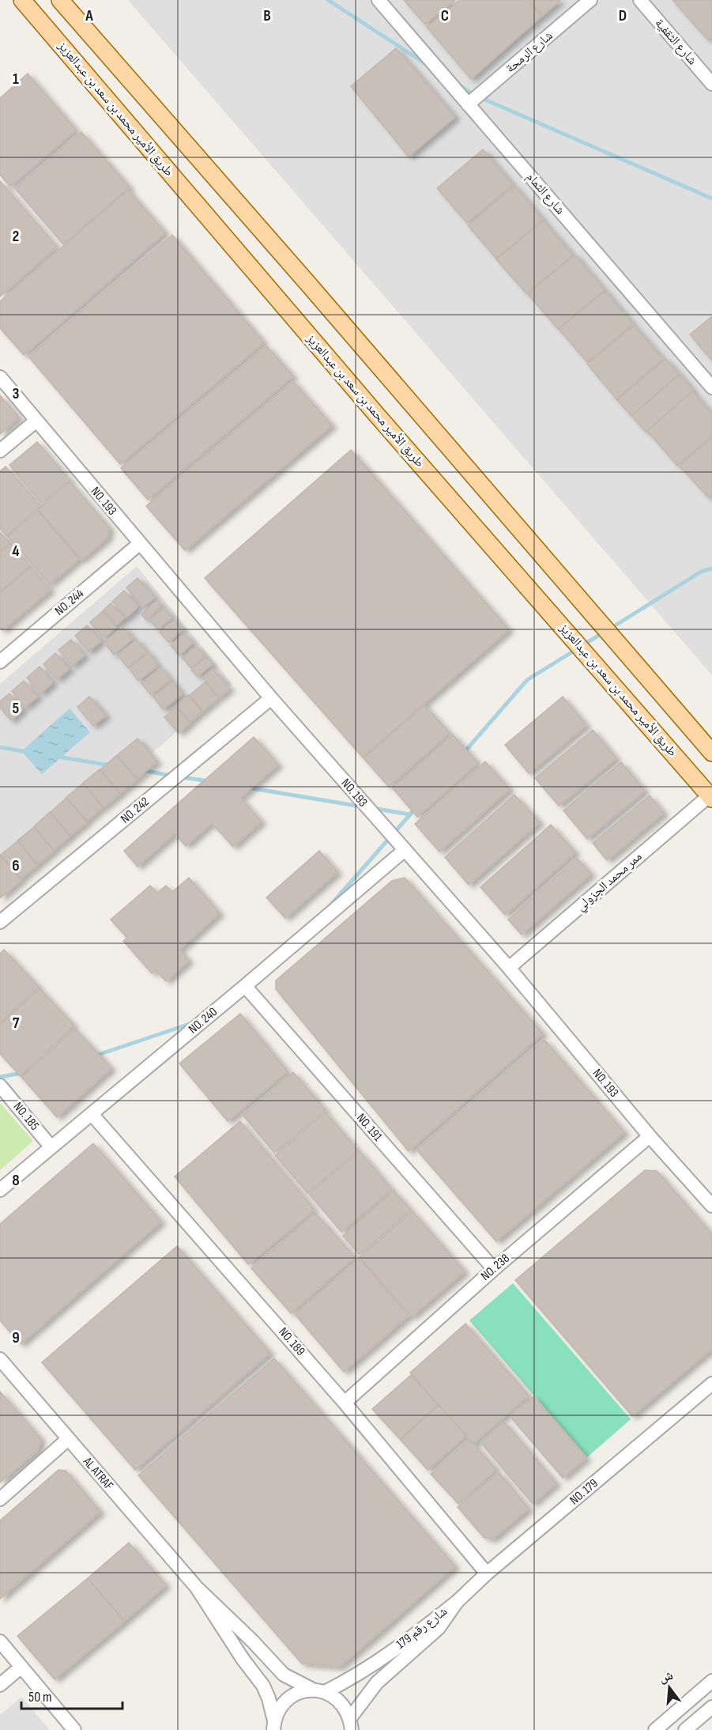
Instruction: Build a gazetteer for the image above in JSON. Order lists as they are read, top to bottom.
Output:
{
  "streets": {
    "main road": ["طريق الأمير محمد بن سعد بن عبدالعزيز"],
    "street": [
      "شارع الثقفية",
      "شارع الرمحة",
      "شارع الثمام",
      "NO. 193",
      "NO. 244",
      "NO. 242",
      "ممر محمد الجزولي",
      "NO. 240",
      "NO. 185",
      "NO. 191",
      "NO. 238",
      "NO. 189",
      "AL ATRAF",
      "NO. 179",
      "شارع رقم 179"
    ]
  },
  "crossings": [
    ["شارع الرمحة", "شارع الثمام"],
    ["طريق الأمير محمد بن سعد بن عبدالعزيز", "ممر محمد الجزولي"],
    ["NO. 193", "NO. 244"],
    ["NO. 193", "NO. 242"],
    ["NO. 193", "ممر محمد الجزولي"],
    ["NO. 193", "NO. 240"],
    ["NO. 193", "NO. 238"],
    ["NO. 240", "NO. 185"],
    ["NO. 240", "NO. 191"],
    ["NO. 240", "NO. 189"],
    ["NO. 191", "NO. 238"],
    ["NO. 238", "NO. 189"],
    ["NO. 189", "NO. 179"],
    ["AL ATRAF", "شارع رقم 179"],
    ["NO. 179", "شارع رقم 179"]
  ],
  "scale_bar": "50 m",
  "north": "top",
  "grid": {
    "columns": [
      "A",
      "B",
      "C",
      "D"
    ],
    "rows": [
      "1",
      "2",
      "3",
      "4",
      "5",
      "6",
      "7",
      "8",
      "9"
    ]
  }
}
